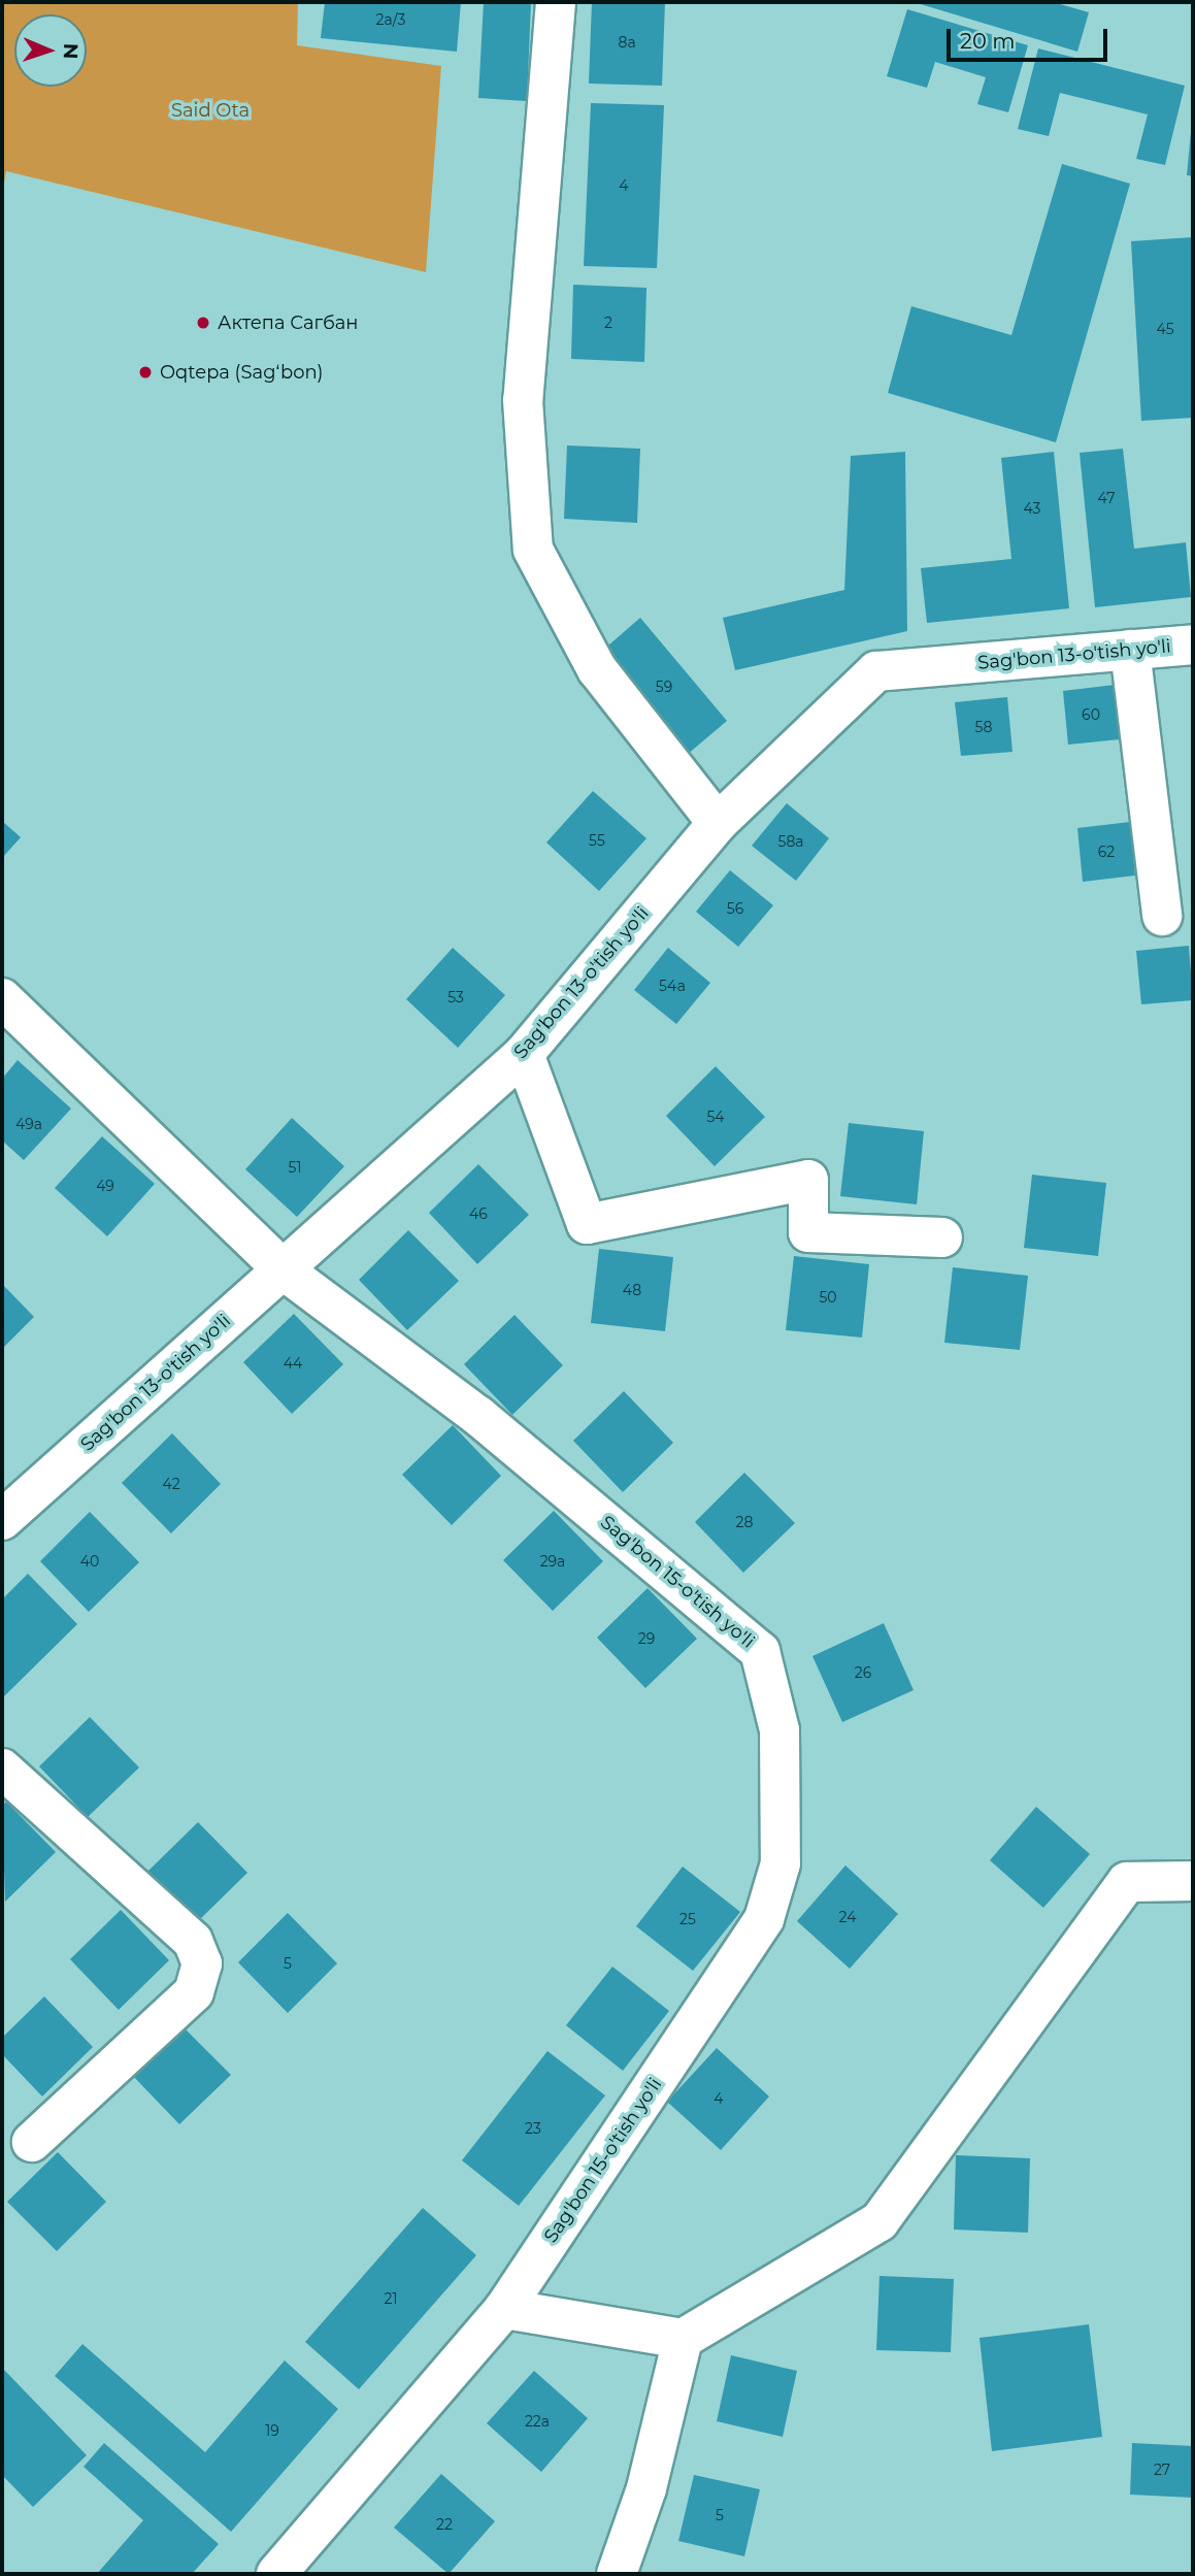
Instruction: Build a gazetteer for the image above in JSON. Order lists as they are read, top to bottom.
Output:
{
  "streets": {
    "street": ["Sag'bon 13-o'tish yo'li", "Sag'bon 15-o'tish yo'li"]
  },
  "crossings": [
    ["Sag'bon 13-o'tish yo'li", "Sag'bon 15-o'tish yo'li"]
  ],
  "parks": ["Said Ota"],
  "places": ["Актепа Сагбан", "Oqtepa (Sagʻbon)"],
  "house_numbers": [
    "2a/3",
    "8а",
    "4",
    "2",
    "45",
    "47",
    "43",
    "59",
    "60",
    "58",
    "55",
    "58а",
    "62",
    "56",
    "54a",
    "53",
    "54",
    "49a",
    "51",
    "49",
    "46",
    "48",
    "50",
    "44",
    "42",
    "28",
    "40",
    "29a",
    "29",
    "26",
    "24",
    "25",
    "5",
    "4",
    "23",
    "21",
    "22a",
    "19",
    "27",
    "5",
    "22"
  ],
  "scale_bar": "20 m",
  "north": "right"
}
